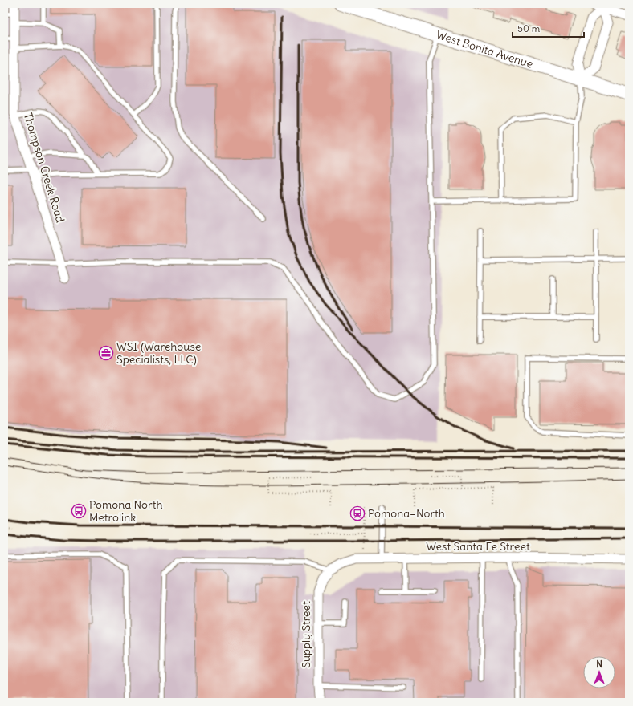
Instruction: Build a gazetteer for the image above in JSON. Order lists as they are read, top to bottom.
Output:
{
  "streets": {
    "main road": ["West Bonita Avenue"],
    "street": ["Thompson Creek Road", "West Santa Fe Street", "Supply Street"]
  },
  "crossings": [
    ["West Santa Fe Street", "Supply Street"]
  ],
  "places": {
    "office": ["WSI (Warehouse Specialists, LLC)"],
    "bus stop": ["Pomona North Metrolink"],
    "station": ["Pomona–North"]
  },
  "scale_bar": "50 m",
  "north": "top"
}
